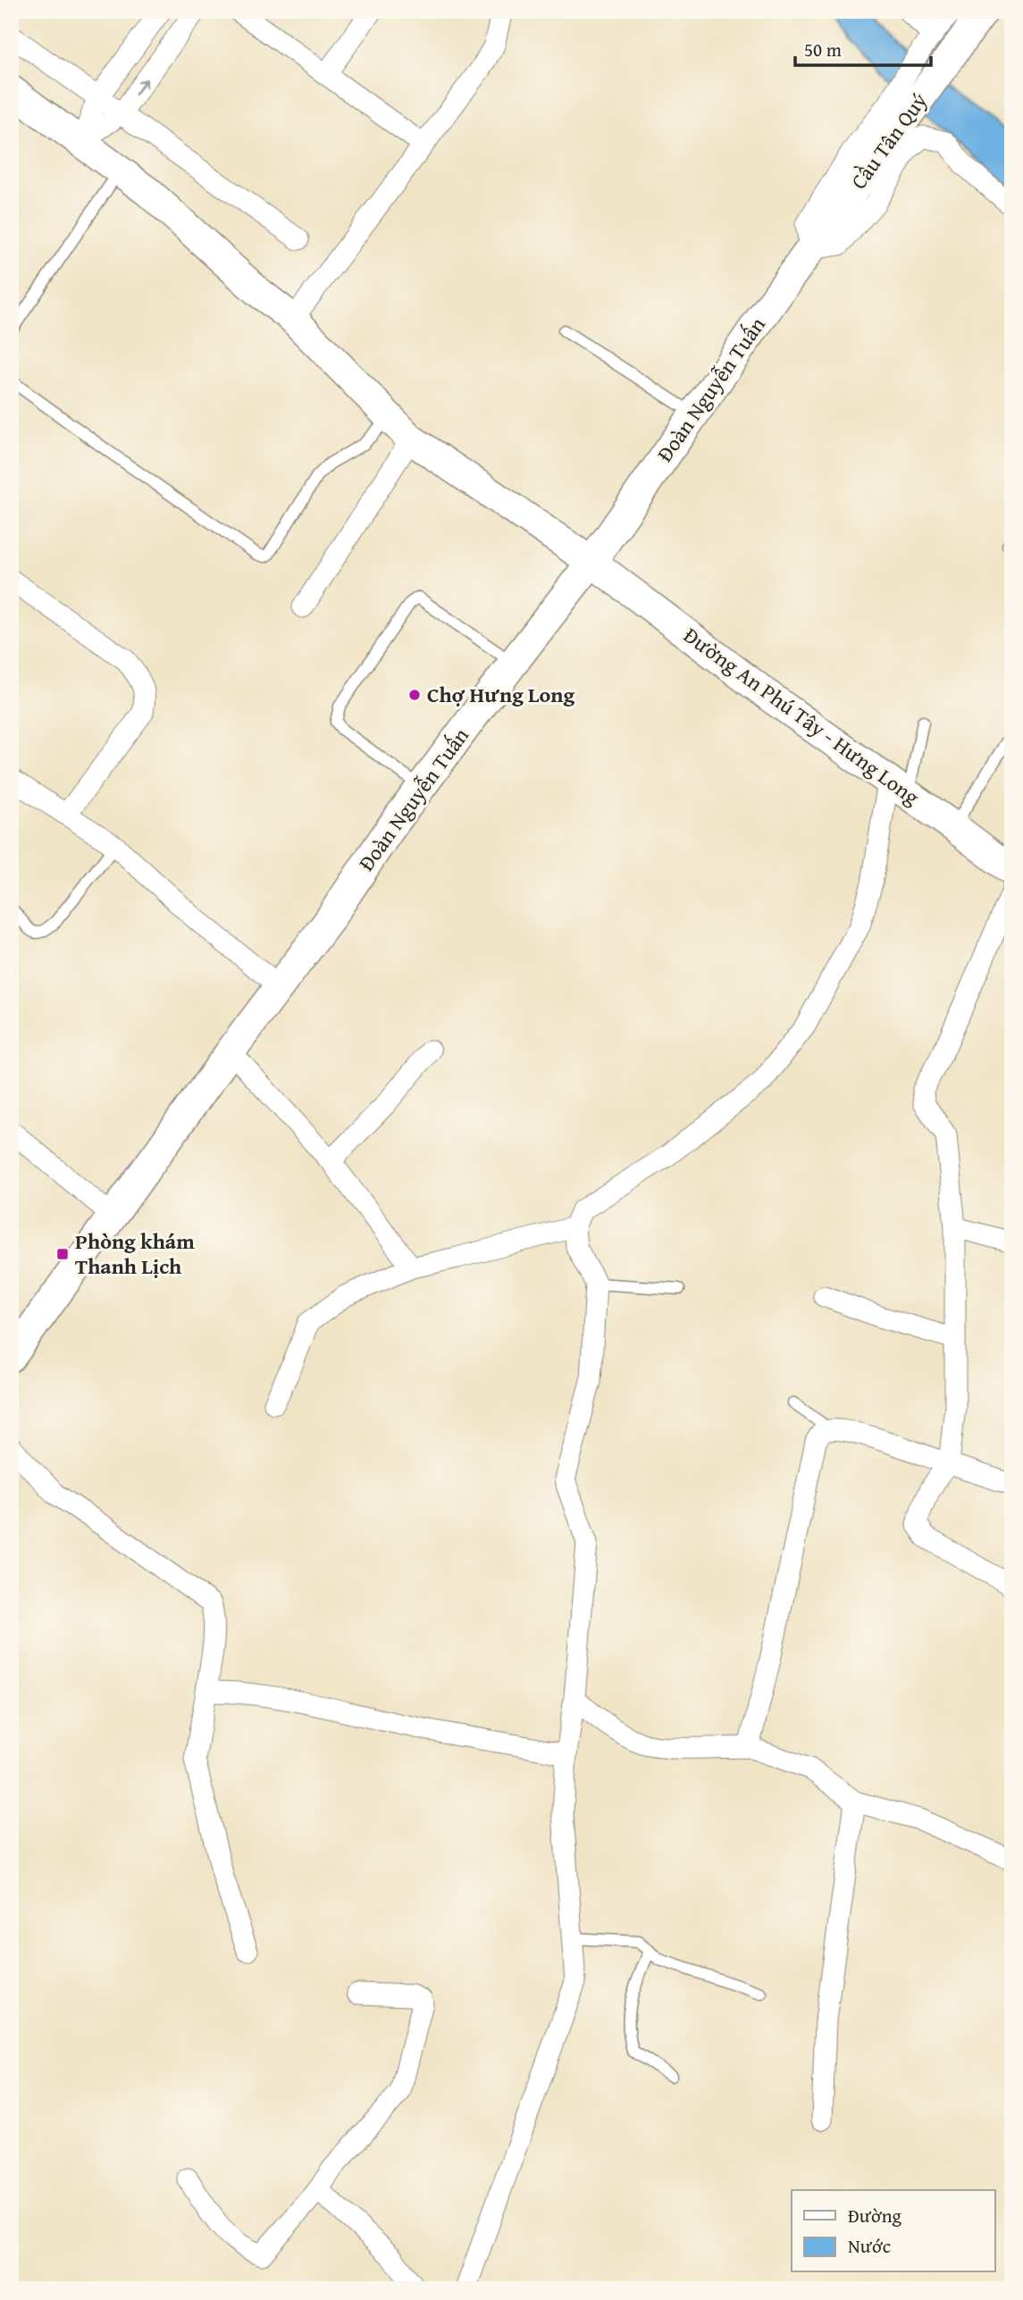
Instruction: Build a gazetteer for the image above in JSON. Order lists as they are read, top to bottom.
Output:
{
  "streets": {
    "main road": ["Cầu Tân Quý", "Đoàn Nguyễn Tuấn", "Đường An Phú Tây - Hưng Long"]
  },
  "crossings": [
    ["Cầu Tân Quý", "Đoàn Nguyễn Tuấn"],
    ["Đoàn Nguyễn Tuấn", "Đường An Phú Tây - Hưng Long"]
  ],
  "places": {
    "other": ["Chợ Hưng Long"],
    "transit": ["Phòng khám Thanh Lịch"]
  },
  "legend": ["Đường", "Nước"],
  "scale_bar": "50 m"
}
